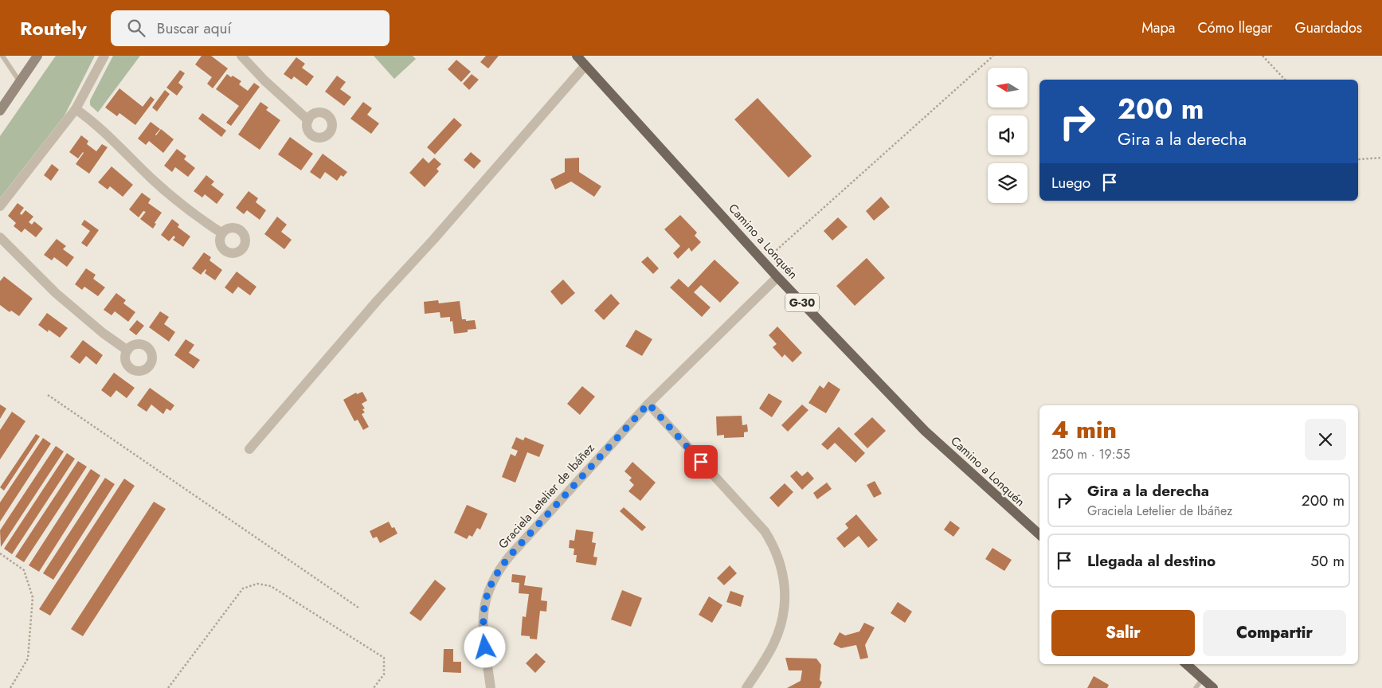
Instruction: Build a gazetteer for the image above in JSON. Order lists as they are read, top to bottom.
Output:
{
  "streets": {
    "main road": ["Camino a Lonquén", "G-30"],
    "street": ["Graciela Letelier de Ibáñez"]
  },
  "crossings": [
    ["Camino a Lonquén", "Graciela Letelier de Ibáñez"]
  ],
  "north": "left",
  "page": {
    "header": "Routely",
    "search": "Buscar aquí",
    "nav": ["Mapa", "Cómo llegar", "Guardados"],
    "turn": ["200 m", "Gira a la derecha"],
    "then": "Luego",
    "heading": ["4 min", "250 m · 19:55"],
    "list": [
      {
        "name": "Gira a la derecha",
        "note": "Graciela Letelier de Ibáñez",
        "value": "200 m"
      },
      {
        "name": "Llegada al destino",
        "value": "50 m"
      }
    ],
    "buttons": ["Salir", "Compartir"]
  }
}
